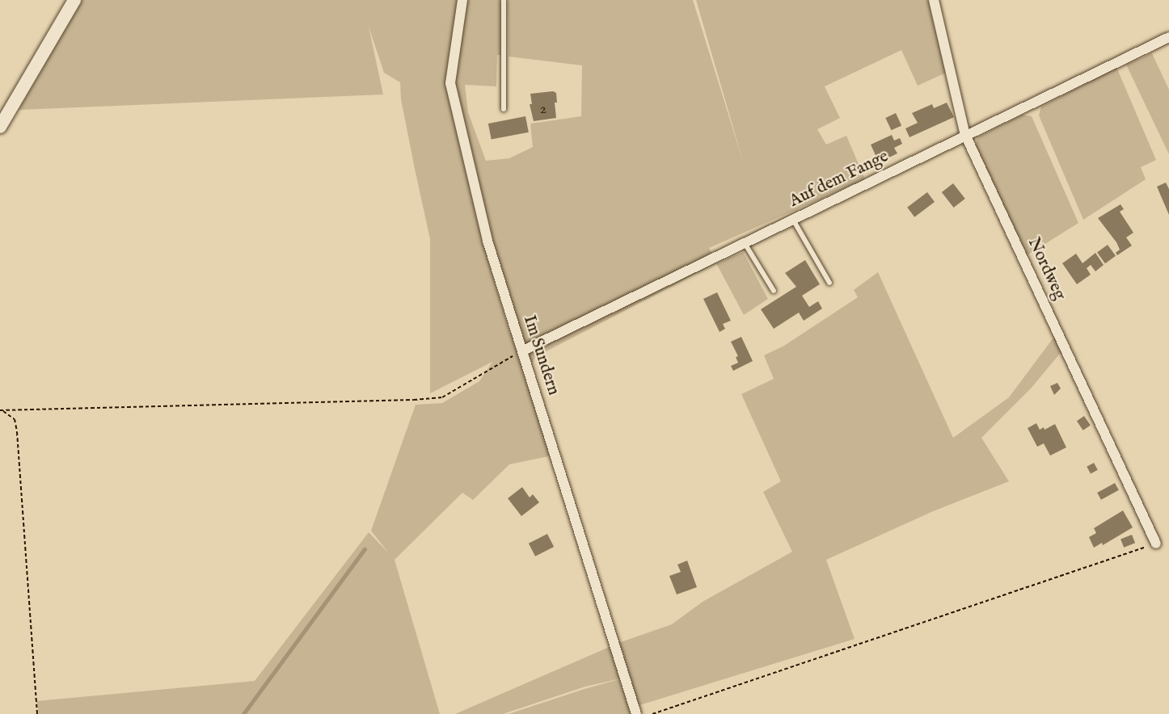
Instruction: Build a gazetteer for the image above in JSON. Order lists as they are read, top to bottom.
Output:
{
  "streets": {
    "street": ["Auf dem Fange", "Nordweg", "Im Sundern"]
  },
  "crossings": [
    ["Auf dem Fange", "Nordweg"],
    ["Auf dem Fange", "Im Sundern"]
  ],
  "house_numbers": ["2"]
}
